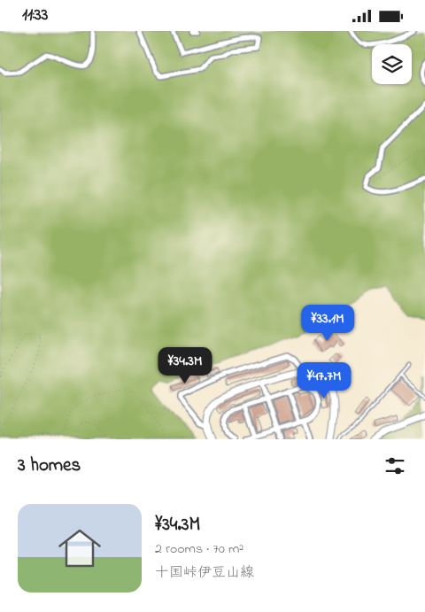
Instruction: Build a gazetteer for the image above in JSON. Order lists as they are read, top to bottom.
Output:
{
  "page": {
    "status": "11:33",
    "price": ["¥33.1M", "¥34.3M", "¥47.7M"],
    "heading": "3 homes",
    "list": [
      {
        "name": "¥34.3M",
        "note": "2 rooms · 70 m² · 十国峠伊豆山線"
      }
    ]
  }
}
